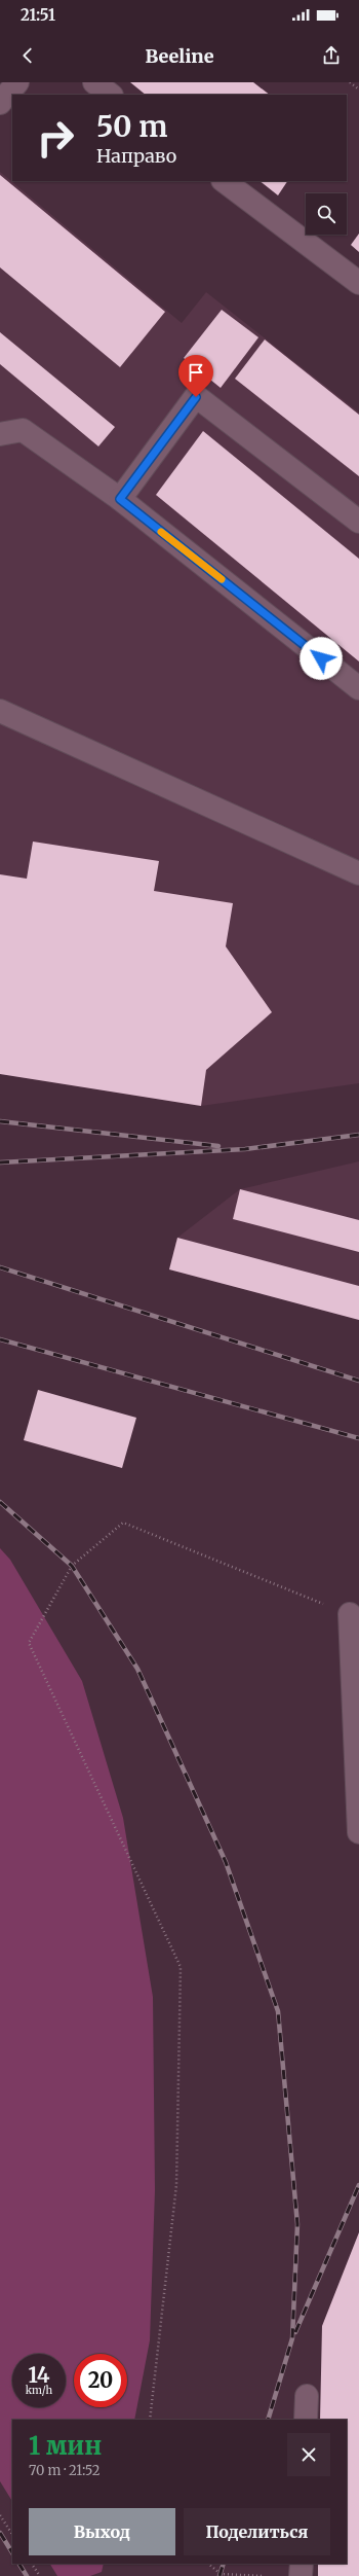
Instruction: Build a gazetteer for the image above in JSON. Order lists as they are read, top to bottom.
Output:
{
  "page": {
    "status": "21:51",
    "header": "Beeline",
    "turn": ["50 m", "Направо"],
    "speed": "14 km/h",
    "limit": "20",
    "heading": ["1 мин", "70 m · 21:52"],
    "buttons": ["Выход", "Поделиться"]
  }
}
